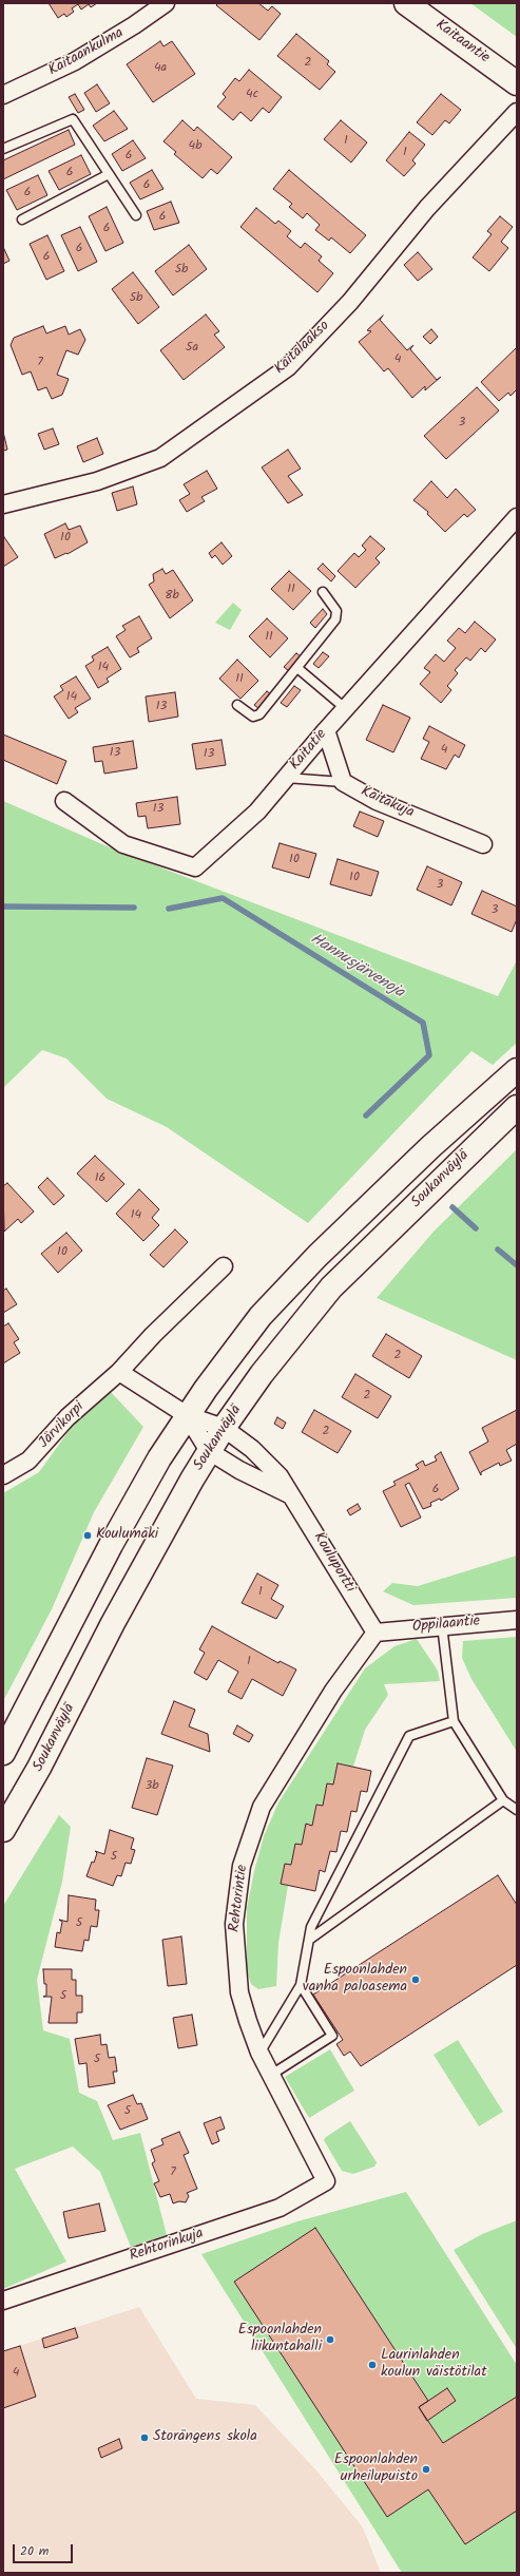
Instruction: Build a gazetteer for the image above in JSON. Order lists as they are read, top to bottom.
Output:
{
  "streets": {
    "main road": ["Kaitaantie", "Soukanväylä"],
    "street": [
      "Kaitaankulma",
      "Kaitalaakso",
      "Kaitatie",
      "Kaitakuja",
      "Järvikorpi",
      "Kouluportti",
      "Oppilaantie",
      "Rehtorintie",
      "Rehtorinkuja"
    ]
  },
  "crossings": [
    ["Kaitatie", "Kaitakuja"],
    ["Soukanväylä", "Kouluportti"],
    ["Kouluportti", "Oppilaantie"],
    ["Kouluportti", "Rehtorintie"],
    ["Oppilaantie", "Rehtorintie"],
    ["Rehtorintie", "Rehtorinkuja"]
  ],
  "water": ["Hannusjärvenoja"],
  "places": [
    "Koulumäki",
    "Espoonlahden vanha paloasema",
    "Espoonlahden liikuntahalli",
    "Laurinlahden koulun väistötilat",
    "Storängens skola",
    "Espoonlahden urheilupuisto"
  ],
  "house_numbers": [
    "2",
    "4a",
    "4c",
    "1",
    "4b",
    "1",
    "6",
    "6",
    "6",
    "6",
    "6",
    "6",
    "6",
    "6",
    "5b",
    "5b",
    "5a",
    "4",
    "7",
    "3",
    "10",
    "11",
    "8b",
    "11",
    "14",
    "11",
    "14",
    "13",
    "4",
    "13",
    "13",
    "13",
    "10",
    "10",
    "3",
    "3",
    "16",
    "14",
    "10",
    "2",
    "2",
    "2",
    "6",
    "1",
    "1",
    "3b",
    "5",
    "5",
    "5",
    "5",
    "5",
    "7",
    "4"
  ],
  "scale_bar": "20 m"
}
